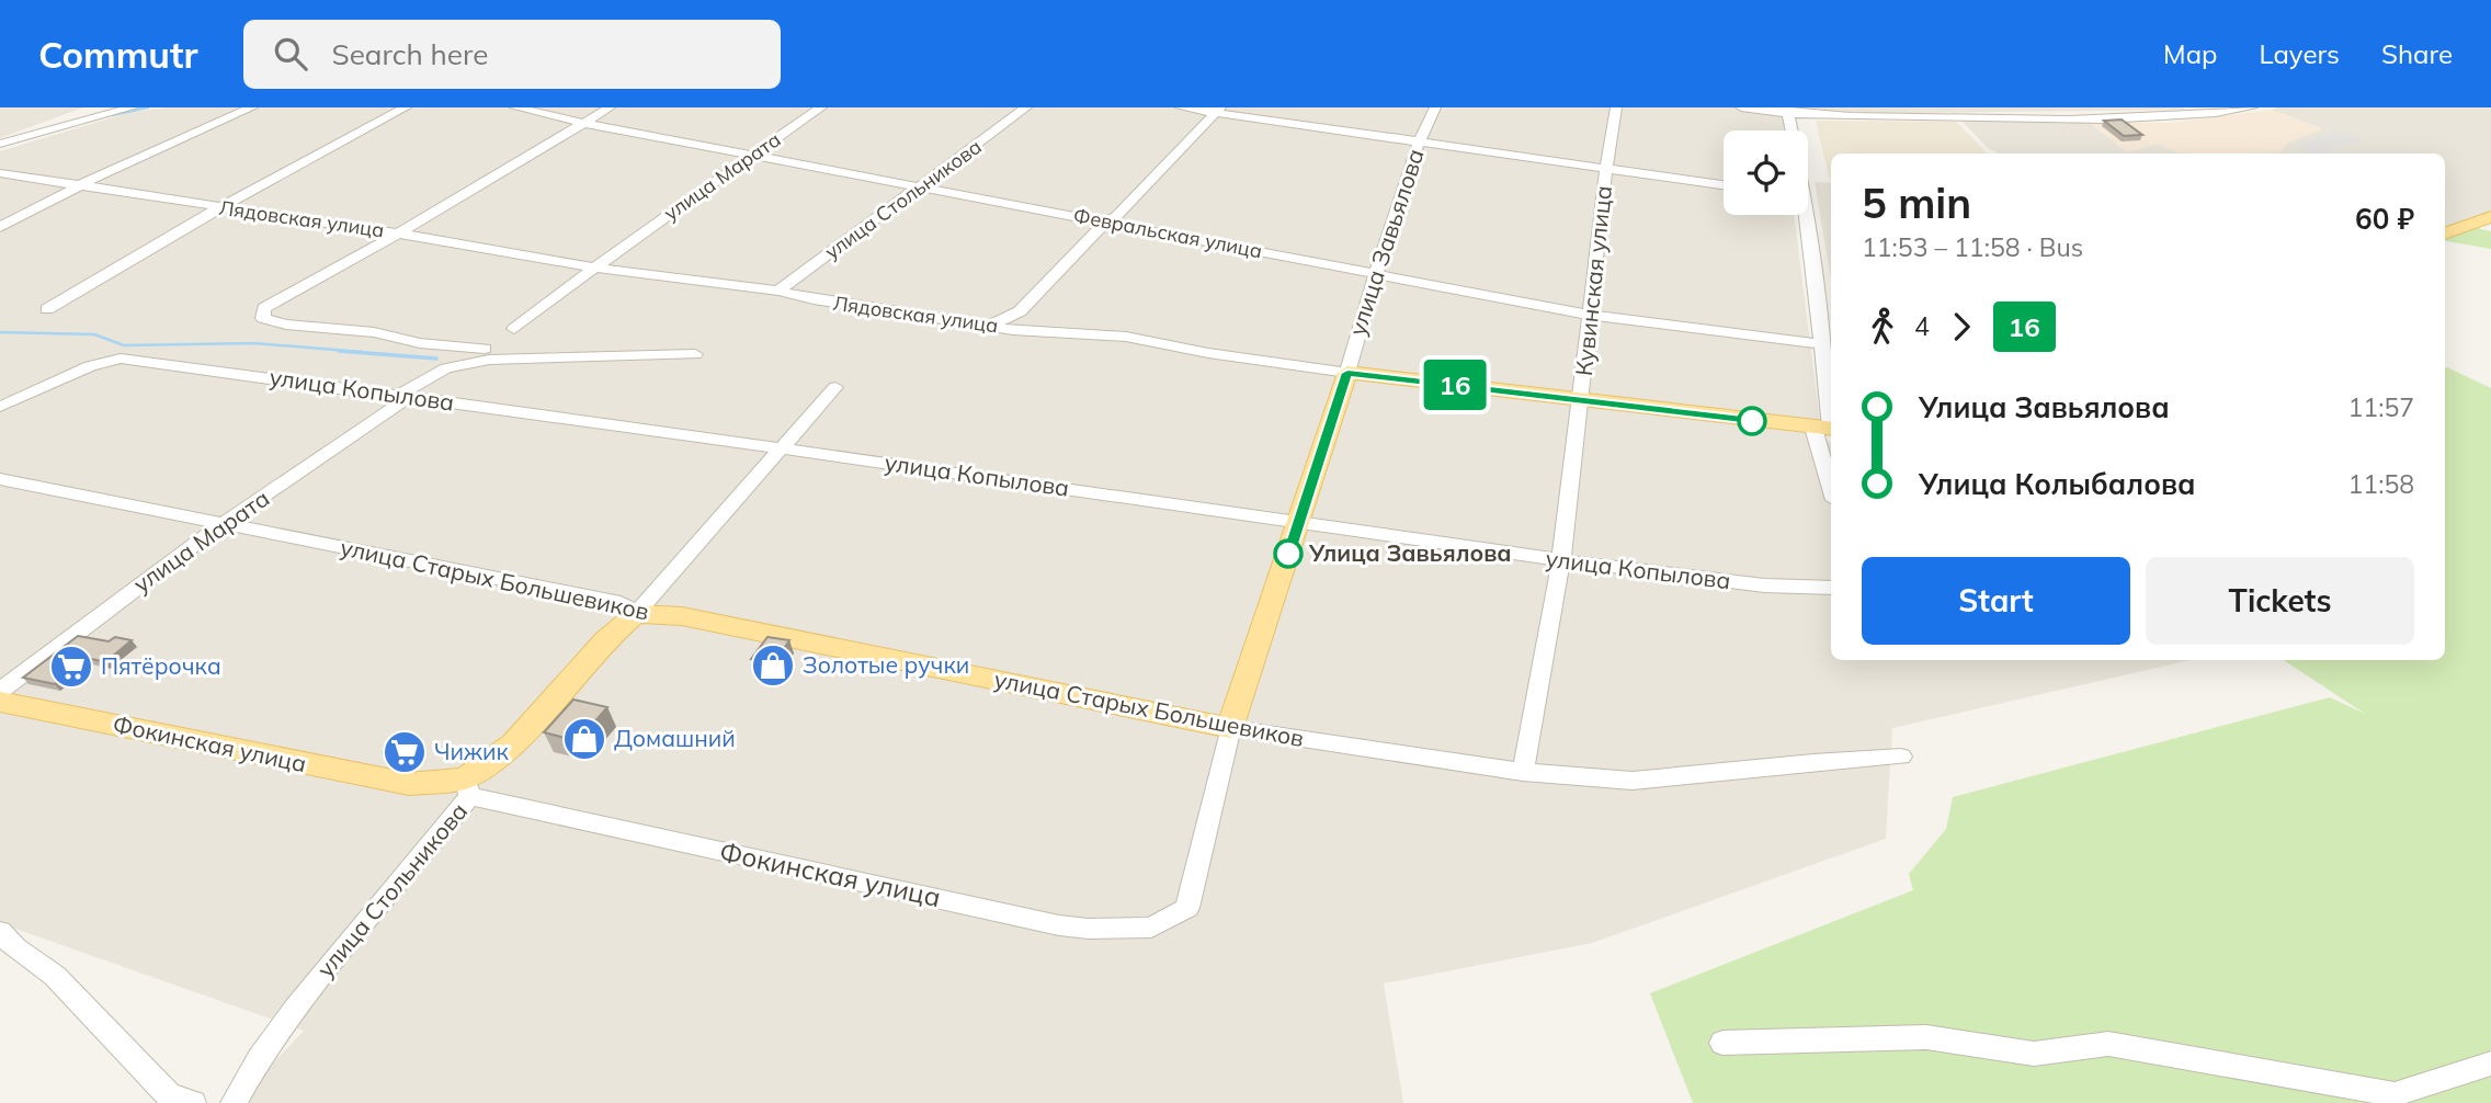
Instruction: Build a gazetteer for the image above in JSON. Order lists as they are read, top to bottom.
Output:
{
  "streets": {
    "main road": [
      "улица Стольникова",
      "Лядовская улица",
      "улица Завьялова",
      "улица Старых Большевиков",
      "Фокинская улица"
    ],
    "street": [
      "улица Марата",
      "Февральская улица",
      "Кувинская улица",
      "улица Копылова"
    ]
  },
  "crossings": [
    ["улица Марата", "Лядовская улица"],
    ["улица Марата", "Февральская улица"],
    ["улица Марата", "улица Копылова"],
    ["улица Марата", "улица Старых Большевиков"],
    ["улица Стольникова", "Лядовская улица"],
    ["улица Стольникова", "Февральская улица"],
    ["улица Стольникова", "улица Копылова"],
    ["улица Стольникова", "улица Старых Большевиков"],
    ["улица Стольникова", "Фокинская улица"],
    ["Лядовская улица", "улица Завьялова"],
    ["Лядовская улица", "Кувинская улица"],
    ["Февральская улица", "улица Завьялова"],
    ["Февральская улица", "Кувинская улица"],
    ["улица Завьялова", "улица Копылова"],
    ["улица Завьялова", "улица Старых Большевиков"],
    ["улица Завьялова", "Фокинская улица"],
    ["Кувинская улица", "улица Копылова"],
    ["Кувинская улица", "улица Старых Большевиков"]
  ],
  "places": {
    "other": ["Улица Завьялова"],
    "shop": ["Золотые ручки", "Домашний"],
    "supermarket": ["Пятёрочка", "Чижик"]
  },
  "lines": ["bus line 16"],
  "page": {
    "header": "Commutr",
    "search": "Search here",
    "nav": ["Map", "Layers", "Share"],
    "on_map": "16",
    "heading": ["5 min", "11:53 – 11:58 · Bus", "60 ₽"],
    "legs": ["4", "16"],
    "list": [
      {
        "name": "Улица Завьялова",
        "value": "11:57"
      },
      {
        "name": "Улица Колыбалова",
        "value": "11:58"
      }
    ],
    "buttons": ["Start", "Tickets"]
  }
}
